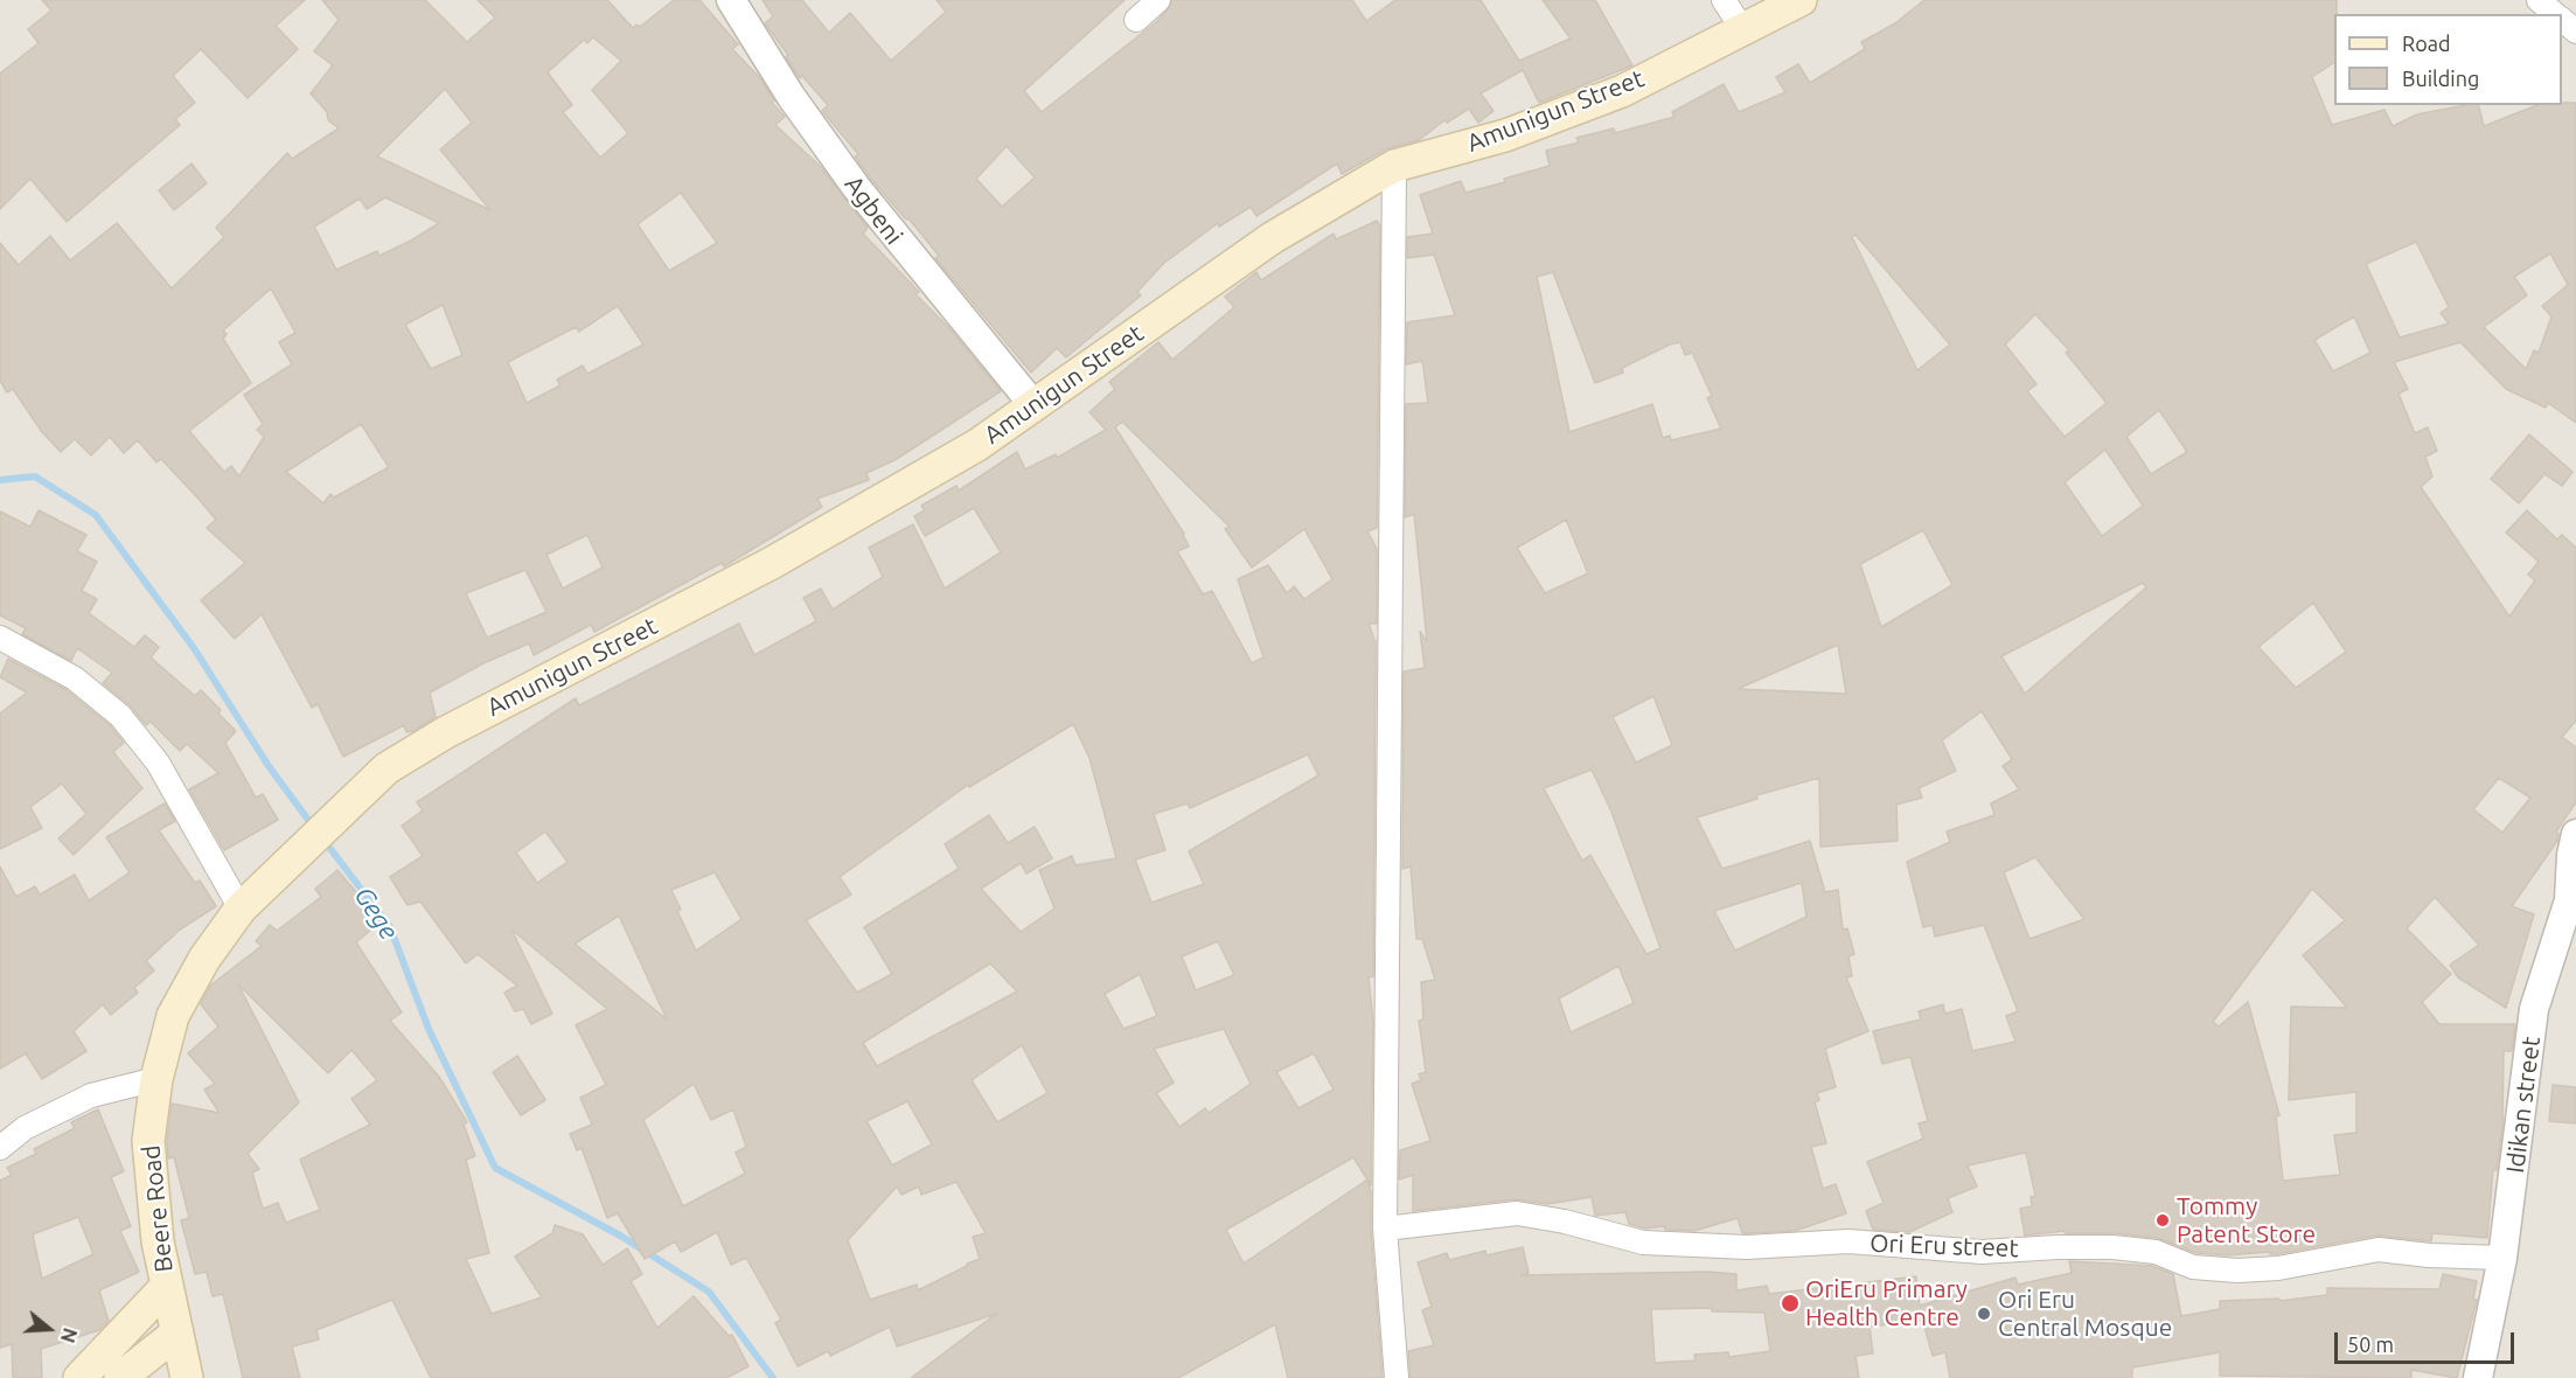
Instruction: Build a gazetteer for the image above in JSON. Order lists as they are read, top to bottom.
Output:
{
  "streets": {
    "main road": ["Amunigun Street", "Beere Road"],
    "street": ["Agbeni", "Idikan street", "Ori Eru street"]
  },
  "crossings": [
    ["Amunigun Street", "Agbeni"],
    ["Amunigun Street", "Beere Road"],
    ["Idikan street", "Ori Eru street"]
  ],
  "water": ["Gege"],
  "places": ["Tommy Patent Store", "OriEru Primary Health Centre", "Ori Eru Central Mosque"],
  "legend": ["Road", "Building"],
  "scale_bar": "50 m",
  "north": "right"
}
